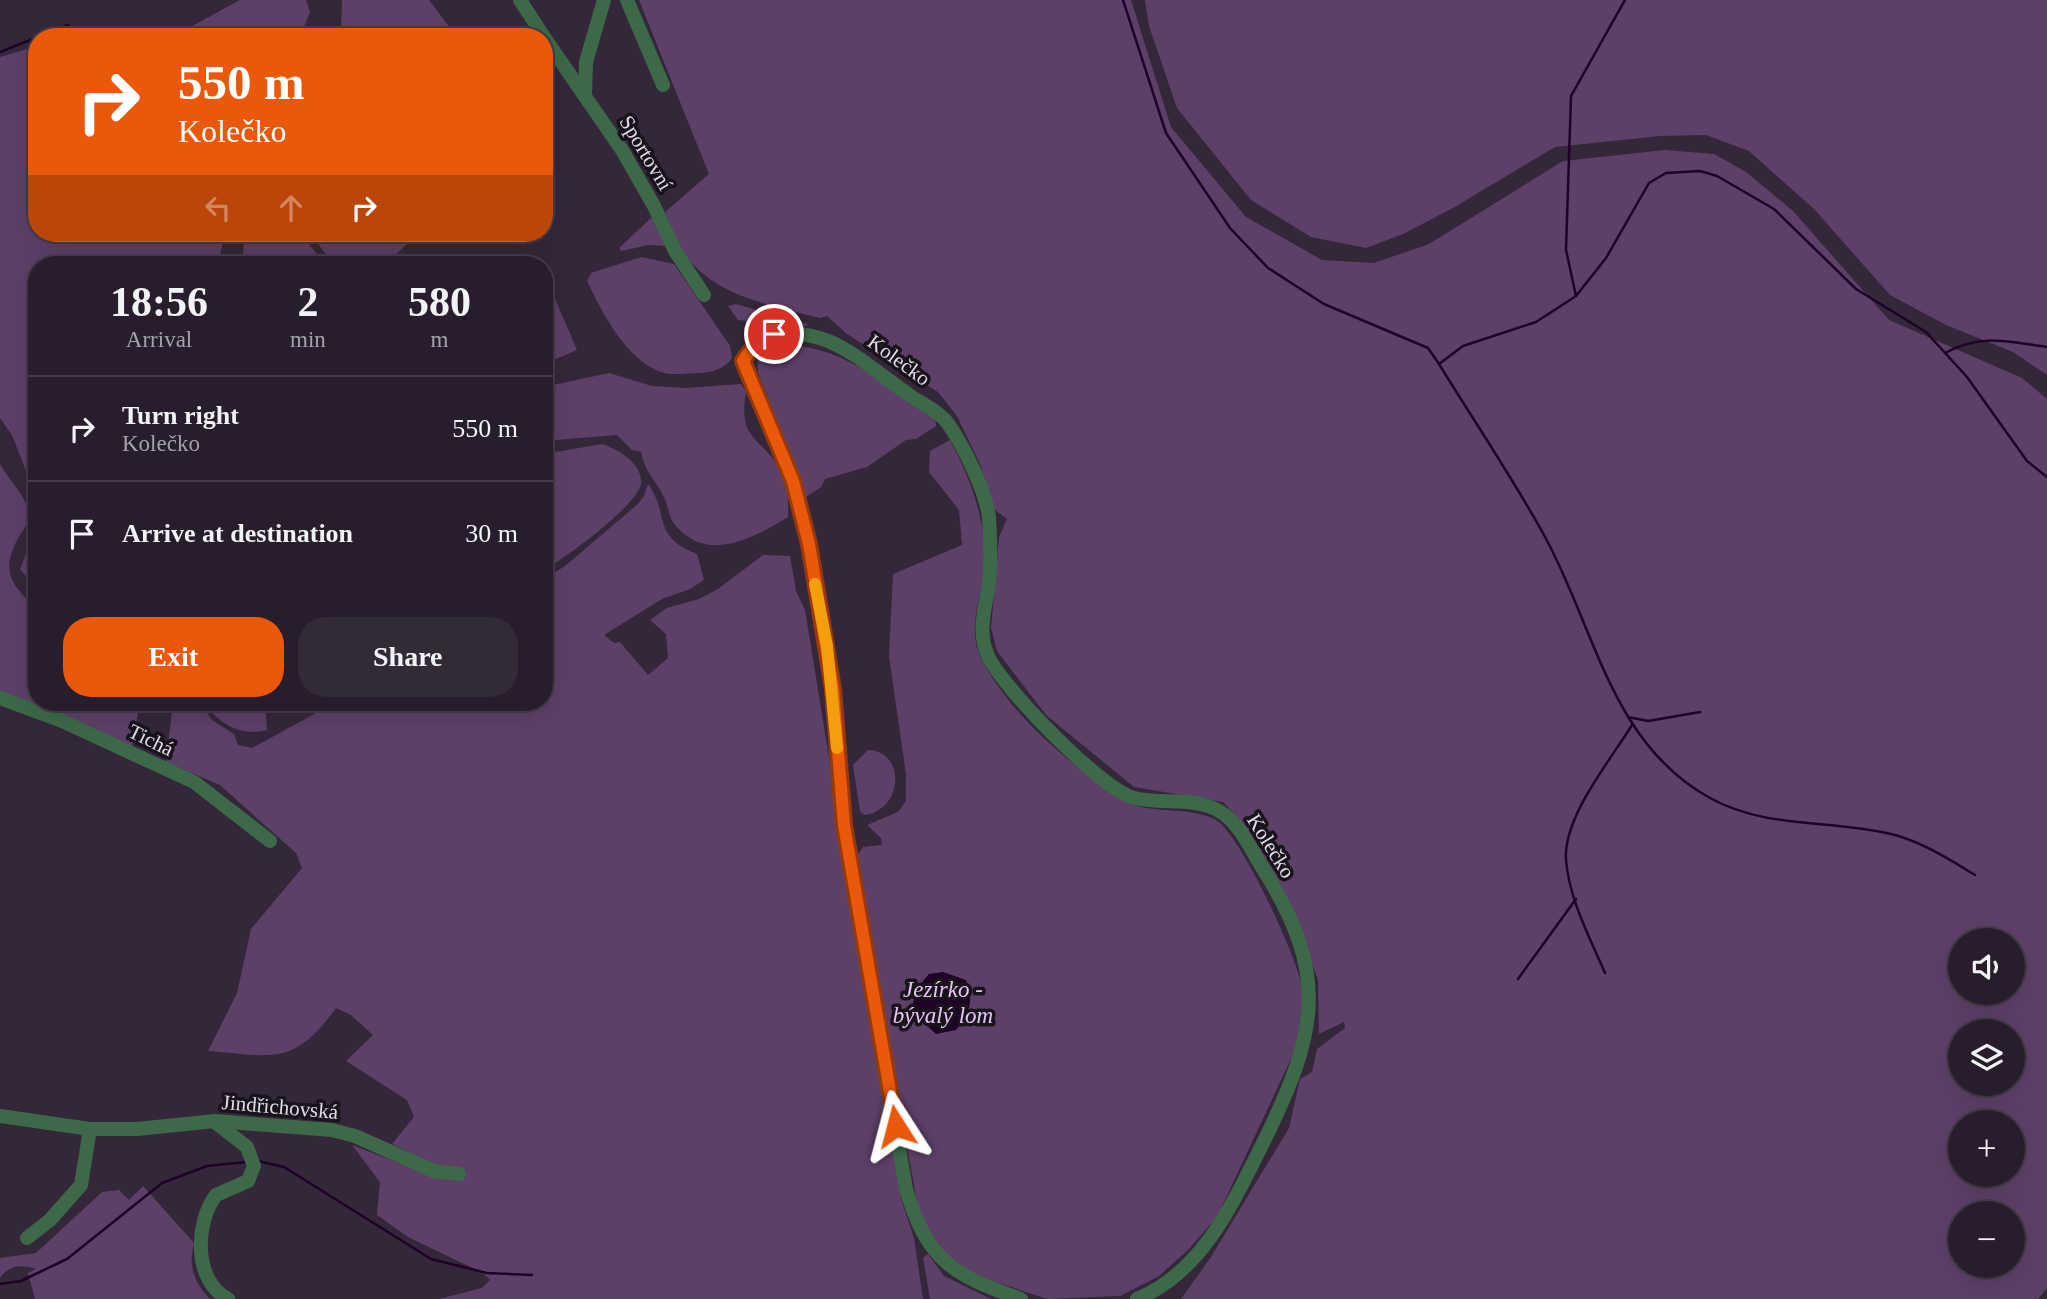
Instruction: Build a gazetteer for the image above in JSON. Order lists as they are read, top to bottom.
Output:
{
  "streets": {
    "street": [
      "Sportovní",
      "Kolečko",
      "Tichá",
      "Jindřichovská"
    ]
  },
  "water": ["Jezírko - bývalý lom"],
  "page": {
    "turn": ["550 m", "Kolečko"],
    "eta": [
      "18:56",
      "Arrival",
      "2",
      "min",
      "580",
      "m"
    ],
    "list": [
      {
        "name": "Turn right",
        "note": "Kolečko",
        "value": "550 m"
      },
      {
        "name": "Arrive at destination",
        "value": "30 m"
      }
    ],
    "buttons": ["Exit", "Share"],
    "map_buttons": ["+", "−"]
  }
}
